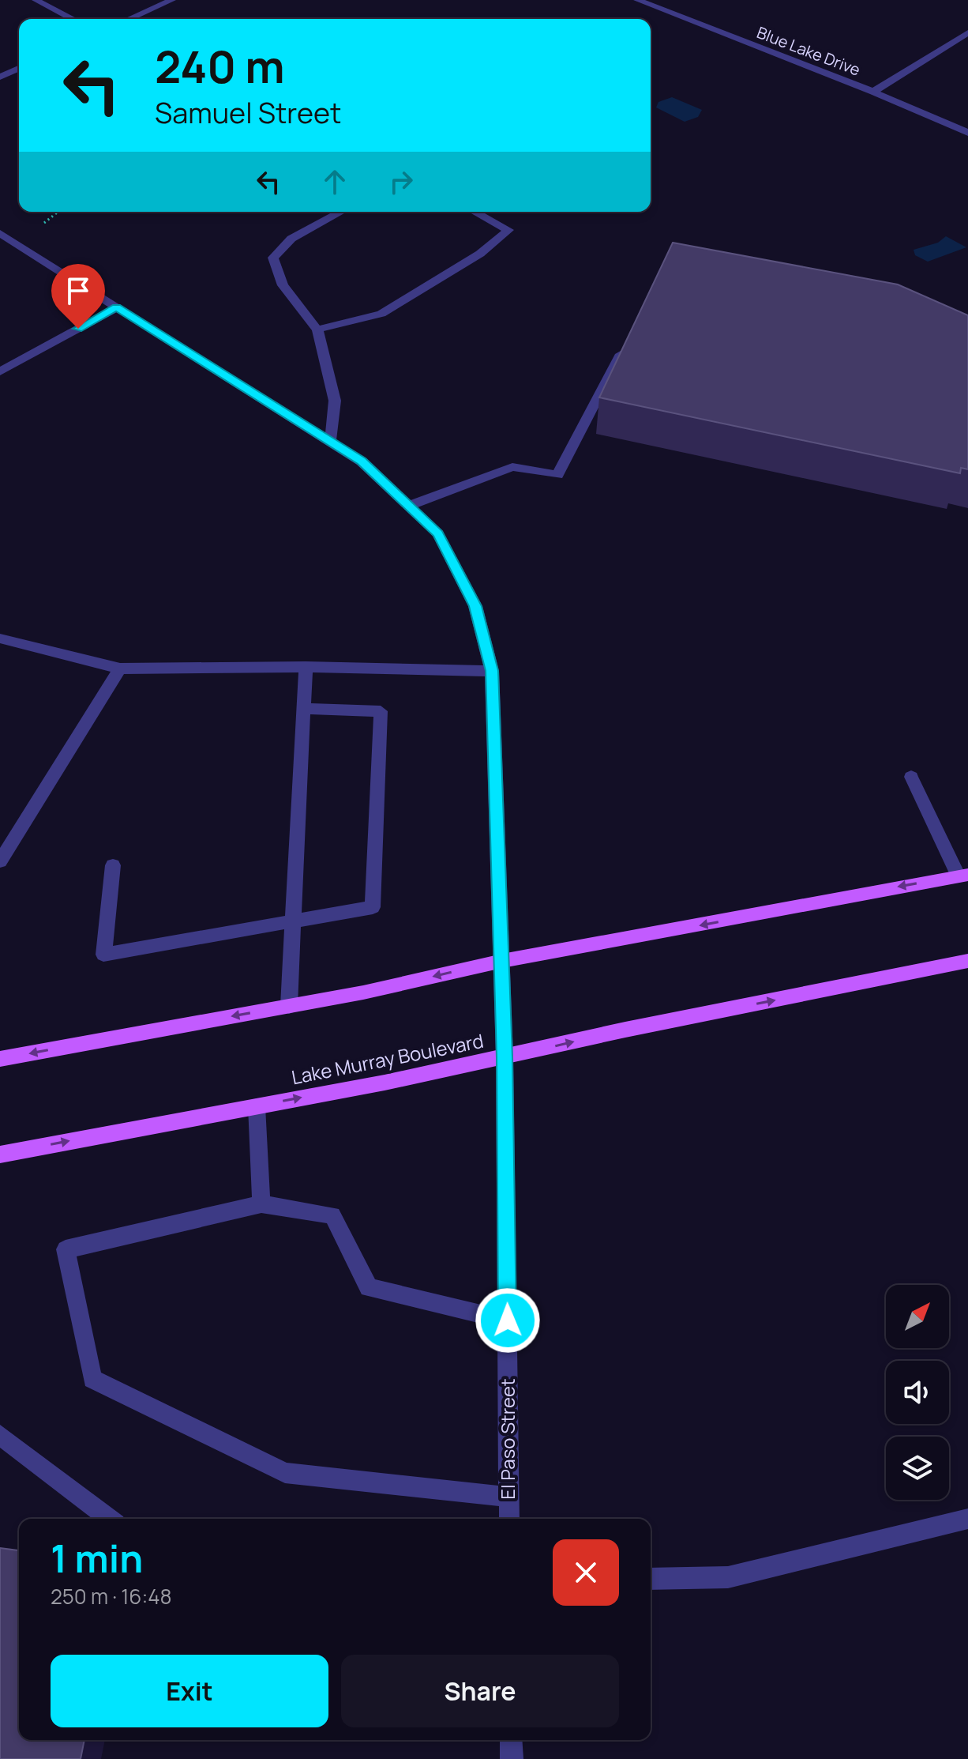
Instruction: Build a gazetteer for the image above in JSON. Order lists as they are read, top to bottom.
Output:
{
  "streets": {
    "main road": ["Lake Murray Boulevard"],
    "street": ["Blue Lake Drive", "El Paso Street"]
  },
  "crossings": [
    ["Lake Murray Boulevard", "El Paso Street"]
  ],
  "north": "top right",
  "page": {
    "turn": ["240 m", "Samuel Street"],
    "heading": ["1 min", "250 m · 16:48"],
    "buttons": ["Exit", "Share"]
  }
}
